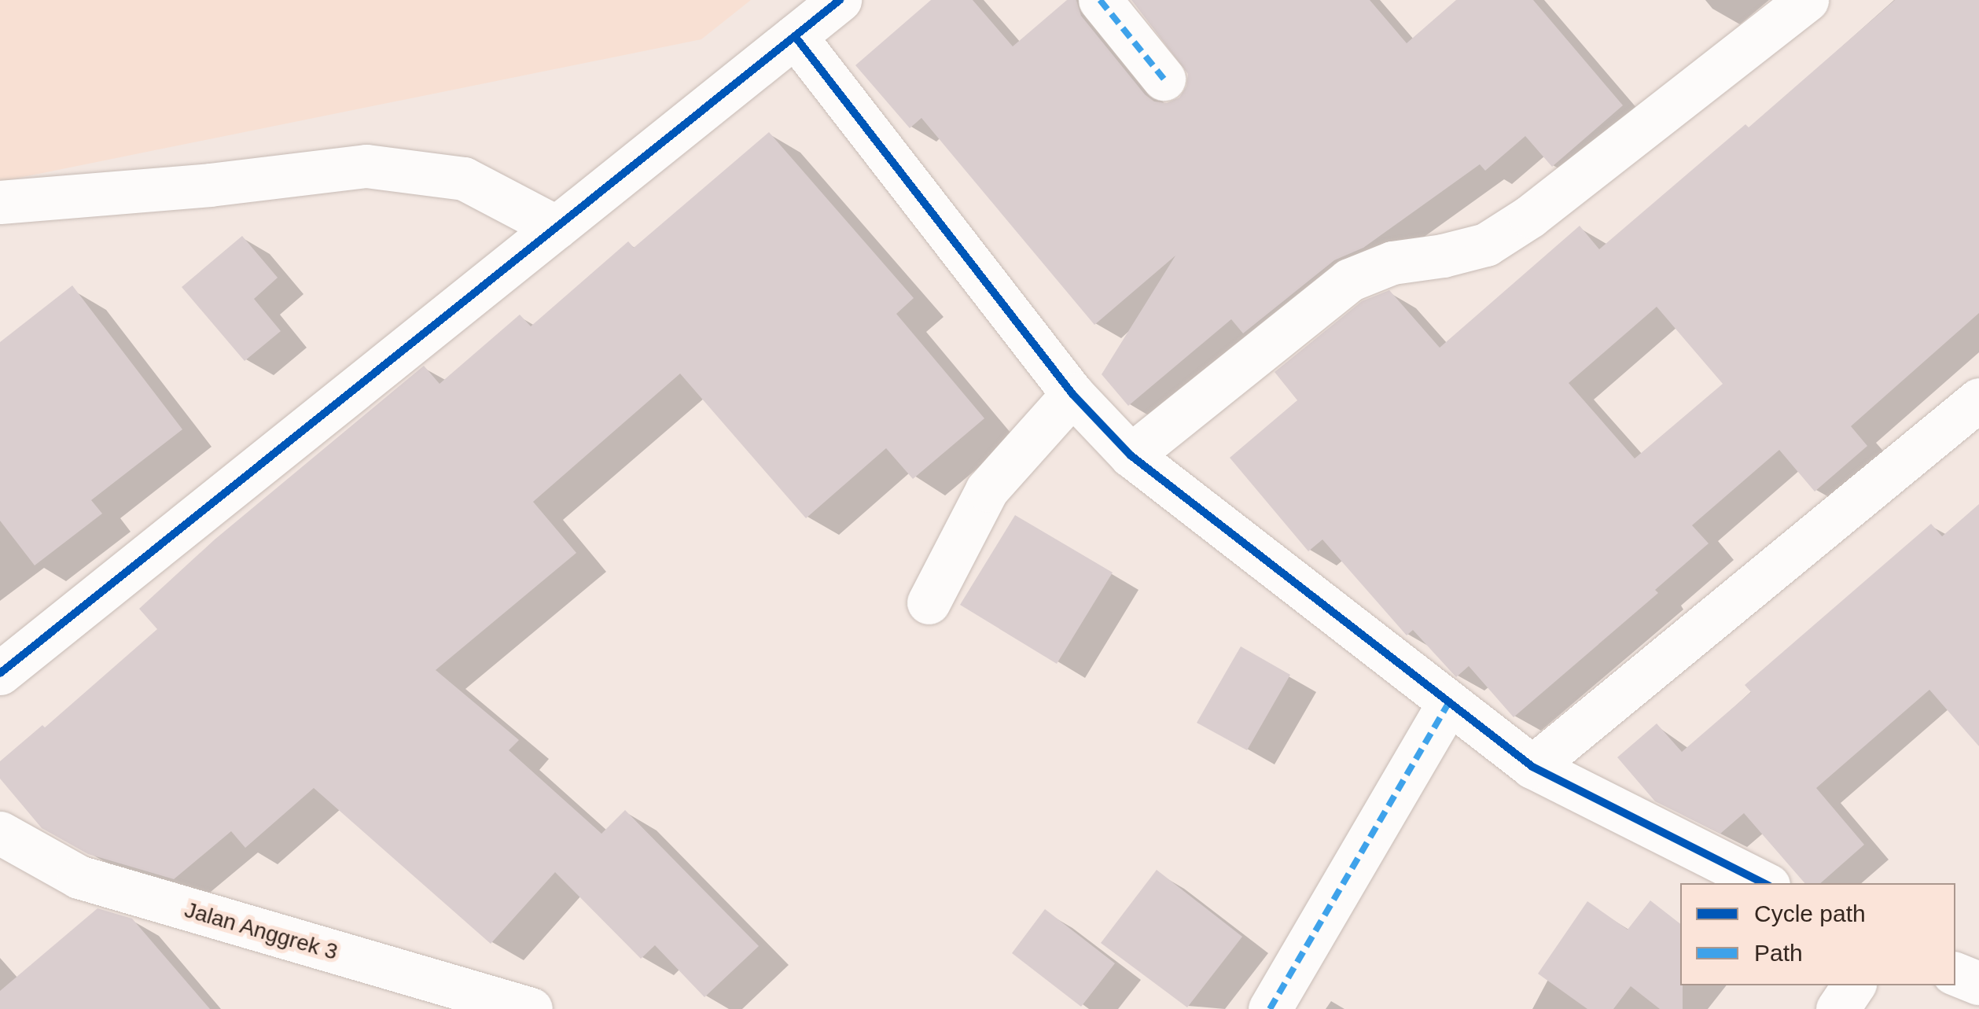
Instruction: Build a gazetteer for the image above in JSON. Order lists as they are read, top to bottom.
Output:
{
  "streets": {
    "street": ["Jalan Anggrek 3"]
  },
  "legend": ["Cycle path", "Path"]
}
